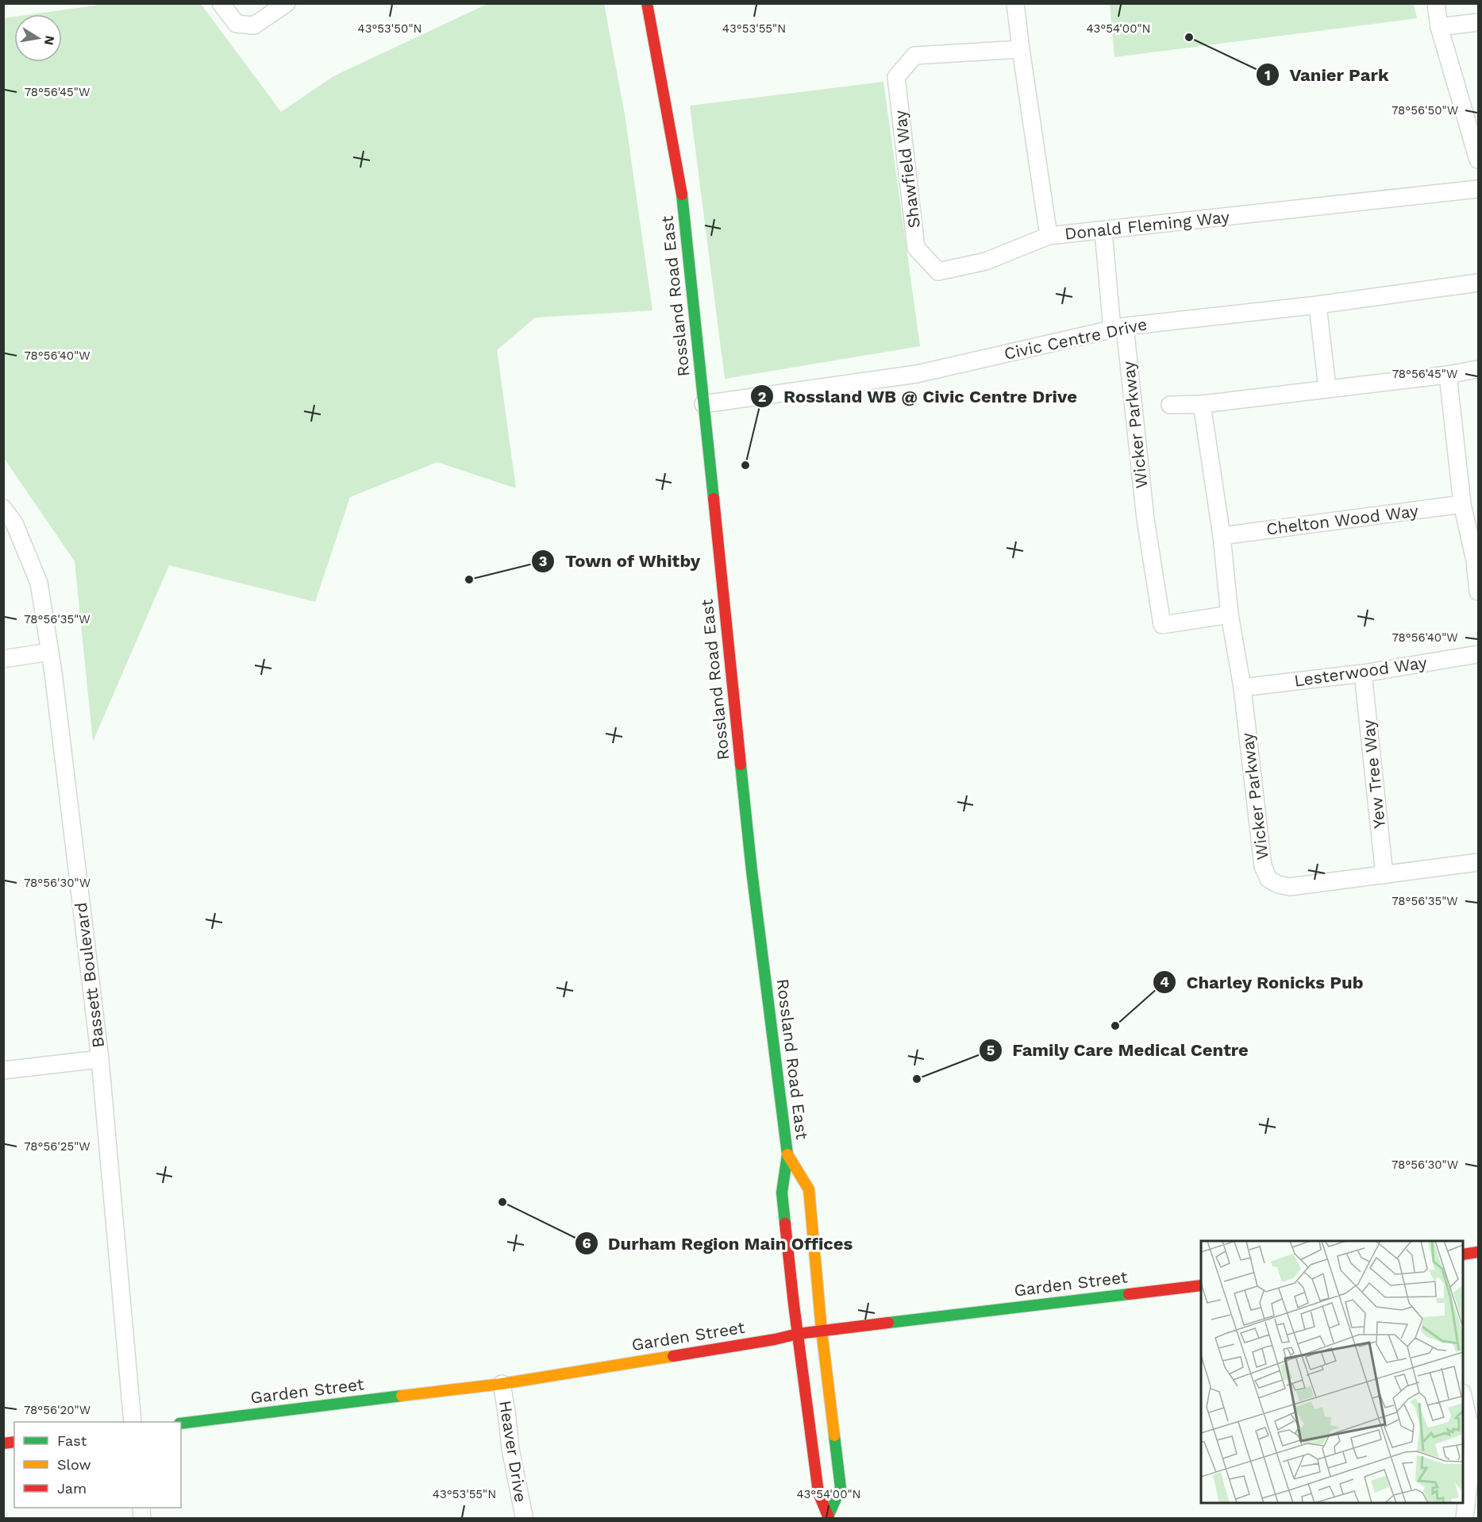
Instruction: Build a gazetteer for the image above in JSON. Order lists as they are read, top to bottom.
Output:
{
  "streets": {
    "main road": ["Rossland Road East", "Garden Street"],
    "street": [
      "Shawfield Way",
      "Donald Fleming Way",
      "Civic Centre Drive",
      "Wicker Parkway",
      "Chelton Wood Way",
      "Lesterwood Way",
      "Yew Tree Way",
      "Bassett Boulevard",
      "Heaver Drive"
    ]
  },
  "crossings": [
    ["Shawfield Way", "Donald Fleming Way"],
    ["Rossland Road East", "Civic Centre Drive"],
    ["Rossland Road East", "Garden Street"],
    ["Civic Centre Drive", "Wicker Parkway"],
    ["Wicker Parkway", "Chelton Wood Way"],
    ["Wicker Parkway", "Lesterwood Way"],
    ["Wicker Parkway", "Yew Tree Way"],
    ["Lesterwood Way", "Yew Tree Way"],
    ["Garden Street", "Heaver Drive"]
  ],
  "places": [
    "Vanier Park",
    "Rossland WB @ Civic Centre Drive",
    "Town of Whitby",
    "Charley Ronicks Pub",
    "Family Care Medical Centre",
    "Durham Region Main Offices"
  ],
  "legend": ["Fast", "Slow", "Jam"],
  "north": "right",
  "coordinates": [
    "43°53'50\"N",
    "43°53'55\"N",
    "43°54'00\"N",
    "78°56'45\"W",
    "78°56'50\"W",
    "78°56'40\"W",
    "78°56'35\"W",
    "78°56'30\"W",
    "78°56'25\"W",
    "78°56'20\"W"
  ]
}
